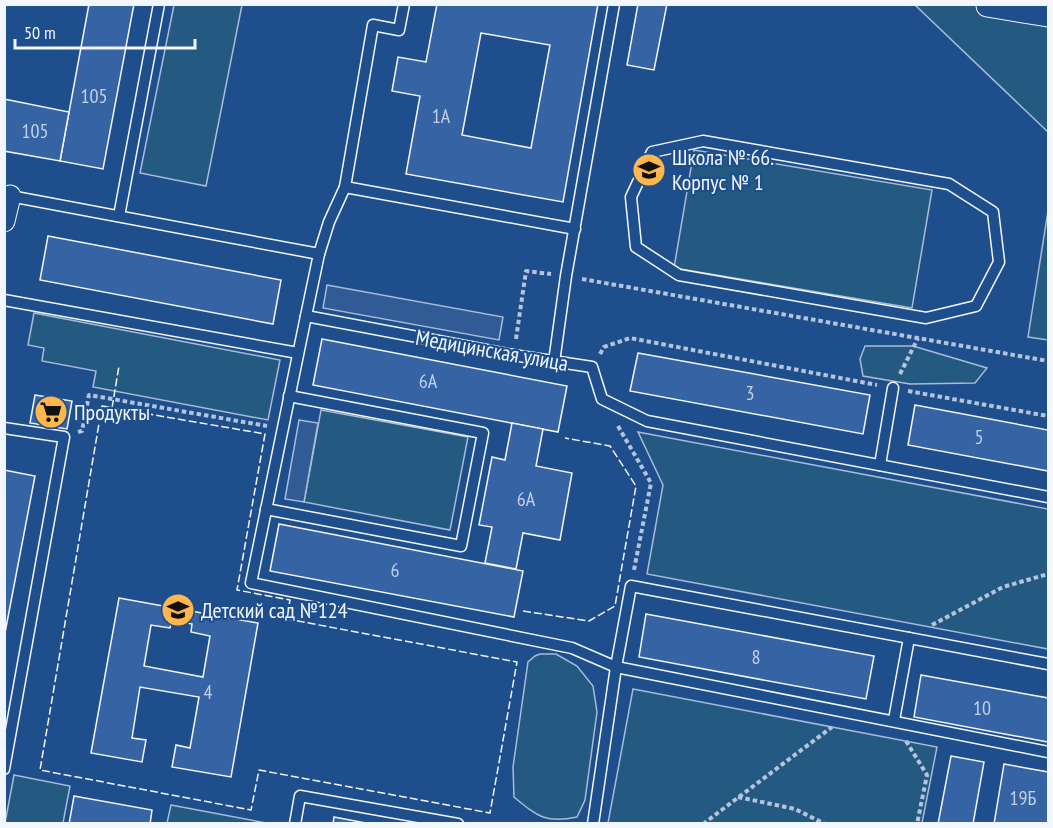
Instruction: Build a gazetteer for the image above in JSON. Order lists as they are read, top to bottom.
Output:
{
  "streets": {
    "lane": ["Медицинская улица"]
  },
  "places": {
    "school or university": ["Школа № 66. Корпус № 1", "Детский сад №124"],
    "supermarket": ["Продукты"]
  },
  "house_numbers": [
    "105",
    "1А",
    "105",
    "6А",
    "3",
    "5",
    "6А",
    "6",
    "8",
    "4",
    "10",
    "19Б"
  ],
  "scale_bar": "50 m"
}
